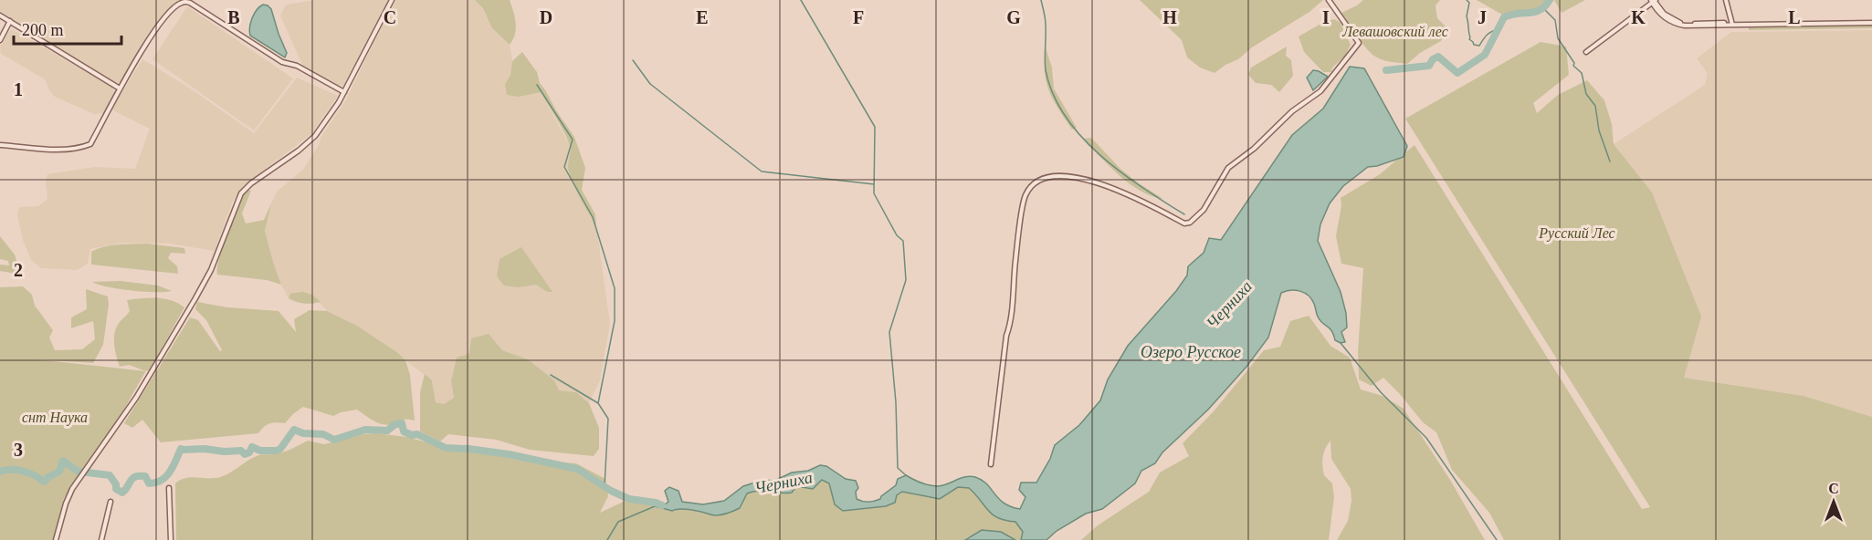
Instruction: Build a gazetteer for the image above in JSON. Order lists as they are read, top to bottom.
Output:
{
  "water": ["Черниха", "Озеро Русское"],
  "parks": ["Левашовский лес", "Русский Лес", "снт Наука"],
  "scale_bar": "200 m",
  "north": "top",
  "grid": {
    "columns": [
      "B",
      "C",
      "D",
      "E",
      "F",
      "G",
      "H",
      "I",
      "J",
      "K",
      "L"
    ],
    "rows": ["1", "2", "3"]
  }
}
